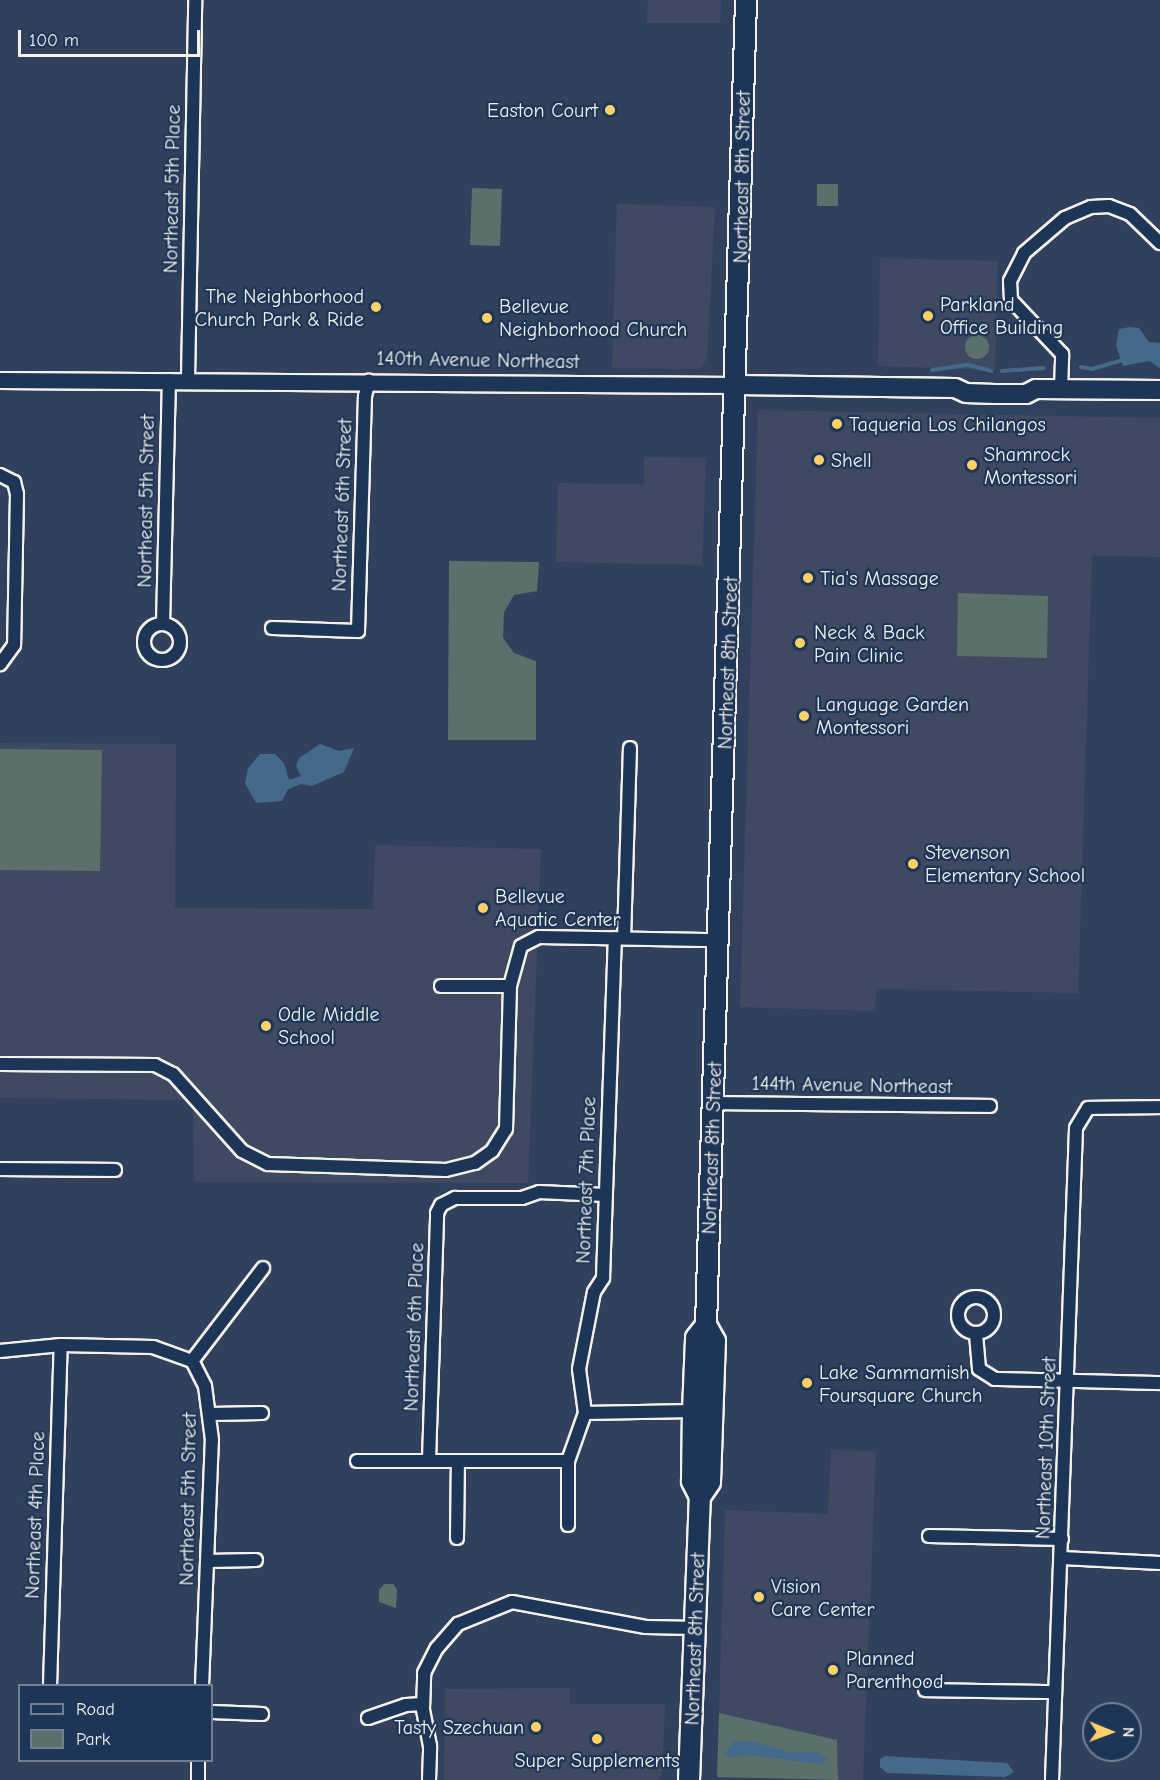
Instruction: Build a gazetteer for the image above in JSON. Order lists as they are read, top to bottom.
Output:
{
  "streets": {
    "main road": ["Northeast 8th Street", "140th Avenue Northeast"],
    "street": [
      "Northeast 5th Place",
      "Northeast 5th Street",
      "Northeast 6th Street",
      "144th Avenue Northeast",
      "Northeast 7th Place",
      "Northeast 6th Place",
      "Northeast 10th Street",
      "Northeast 4th Place"
    ]
  },
  "crossings": [
    ["Northeast 8th Street", "140th Avenue Northeast"],
    ["Northeast 8th Street", "144th Avenue Northeast"],
    ["Northeast 5th Place", "140th Avenue Northeast"],
    ["140th Avenue Northeast", "Northeast 5th Street"],
    ["140th Avenue Northeast", "Northeast 6th Street"],
    ["Northeast 7th Place", "Northeast 6th Place"]
  ],
  "places": [
    "Easton Court",
    "The Neighborhood Church Park & Ride",
    "Parkland Office Building",
    "Bellevue Neighborhood Church",
    "Taqueria Los Chilangos",
    "Shell",
    "Shamrock Montessori",
    "Tia's Massage",
    "Neck & Back Pain Clinic",
    "Language Garden Montessori",
    "Stevenson Elementary School",
    "Bellevue Aquatic Center",
    "Odle Middle School",
    "Lake Sammamish Foursquare Church",
    "Vision Care Center",
    "Planned Parenthood",
    "Tasty Szechuan",
    "Super Supplements"
  ],
  "legend": ["Road", "Park"],
  "scale_bar": "100 m",
  "north": "right"
}
